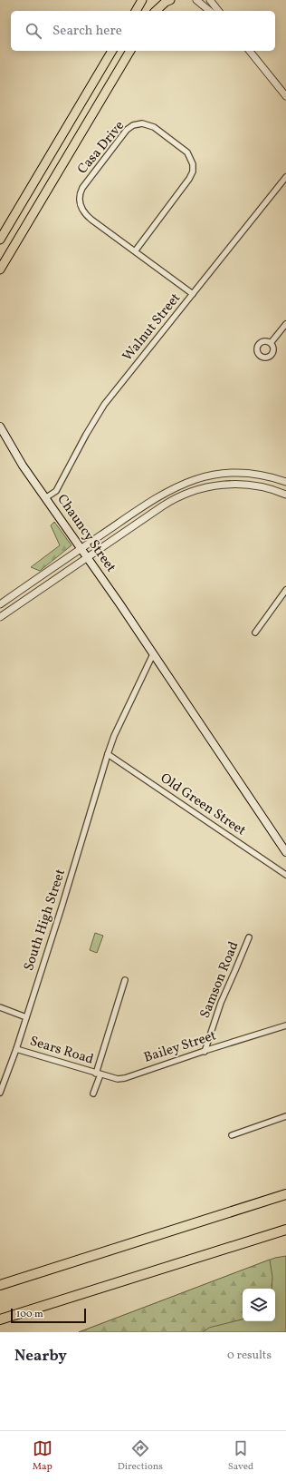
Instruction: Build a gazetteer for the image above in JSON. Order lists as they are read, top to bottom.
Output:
{
  "streets": {
    "main road": ["Chauncy Street"],
    "street": [
      "Casa Drive",
      "Walnut Street",
      "Old Green Street",
      "South High Street",
      "Samson Road",
      "Bailey Street",
      "Sears Road"
    ]
  },
  "crossings": [
    ["Casa Drive", "Walnut Street"],
    ["Walnut Street", "Chauncy Street"],
    ["Old Green Street", "South High Street"],
    ["South High Street", "Sears Road"],
    ["Samson Road", "Bailey Street"],
    ["Bailey Street", "Sears Road"]
  ],
  "scale_bar": "100 m",
  "page": {
    "search": "Search here",
    "scale": "100 m",
    "heading": ["Nearby", "0 results"],
    "nav": ["Map", "Directions", "Saved"]
  }
}
